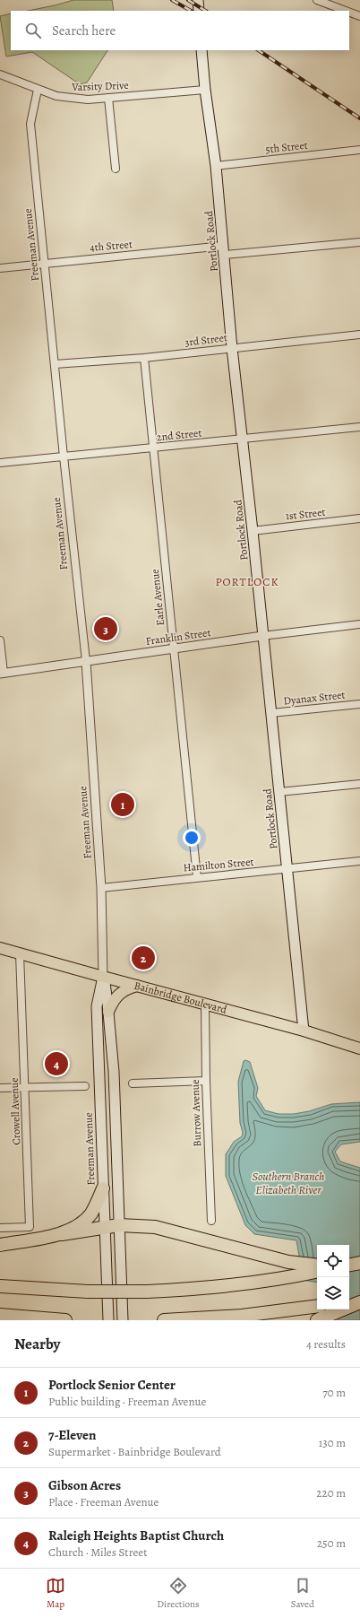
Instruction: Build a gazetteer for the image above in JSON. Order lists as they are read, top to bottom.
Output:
{
  "streets": {
    "main road": ["Portlock Road", "Freeman Avenue", "Bainbridge Boulevard"],
    "street": [
      "Varsity Drive",
      "5th Street",
      "4th Street",
      "3rd Street",
      "2nd Street",
      "1st Street",
      "Earle Avenue",
      "Franklin Street",
      "Dyanax Street",
      "Hamilton Street",
      "Crowell Avenue",
      "Burrow Avenue"
    ]
  },
  "crossings": [
    ["Varsity Drive", "Portlock Road"],
    ["Varsity Drive", "Freeman Avenue"],
    ["5th Street", "Portlock Road"],
    ["Portlock Road", "4th Street"],
    ["Portlock Road", "3rd Street"],
    ["Portlock Road", "2nd Street"],
    ["Portlock Road", "1st Street"],
    ["Portlock Road", "Franklin Street"],
    ["Portlock Road", "Dyanax Street"],
    ["Portlock Road", "Hamilton Street"],
    ["Portlock Road", "Bainbridge Boulevard"],
    ["Freeman Avenue", "4th Street"],
    ["Freeman Avenue", "3rd Street"],
    ["Freeman Avenue", "2nd Street"],
    ["Freeman Avenue", "Franklin Street"],
    ["Freeman Avenue", "Hamilton Street"],
    ["Freeman Avenue", "Bainbridge Boulevard"],
    ["3rd Street", "Earle Avenue"],
    ["2nd Street", "Earle Avenue"],
    ["Earle Avenue", "Franklin Street"],
    ["Earle Avenue", "Hamilton Street"],
    ["Bainbridge Boulevard", "Crowell Avenue"],
    ["Bainbridge Boulevard", "Burrow Avenue"]
  ],
  "districts": ["PORTLOCK"],
  "water": ["Southern Branch Elizabeth River"],
  "page": {
    "search": "Search here",
    "pins": [
      "3",
      "1",
      "2",
      "4"
    ],
    "heading": ["Nearby", "4 results"],
    "list": [
      {
        "mark": "1",
        "name": "Portlock Senior Center",
        "note": "Public building · Freeman Avenue",
        "value": "70 m"
      },
      {
        "mark": "2",
        "name": "7-Eleven",
        "note": "Supermarket · Bainbridge Boulevard",
        "value": "130 m"
      },
      {
        "mark": "3",
        "name": "Gibson Acres",
        "note": "Place · Freeman Avenue",
        "value": "220 m"
      },
      {
        "mark": "4",
        "name": "Raleigh Heights Baptist Church",
        "note": "Church · Miles Street",
        "value": "250 m"
      }
    ],
    "nav": ["Map", "Directions", "Saved"]
  }
}
